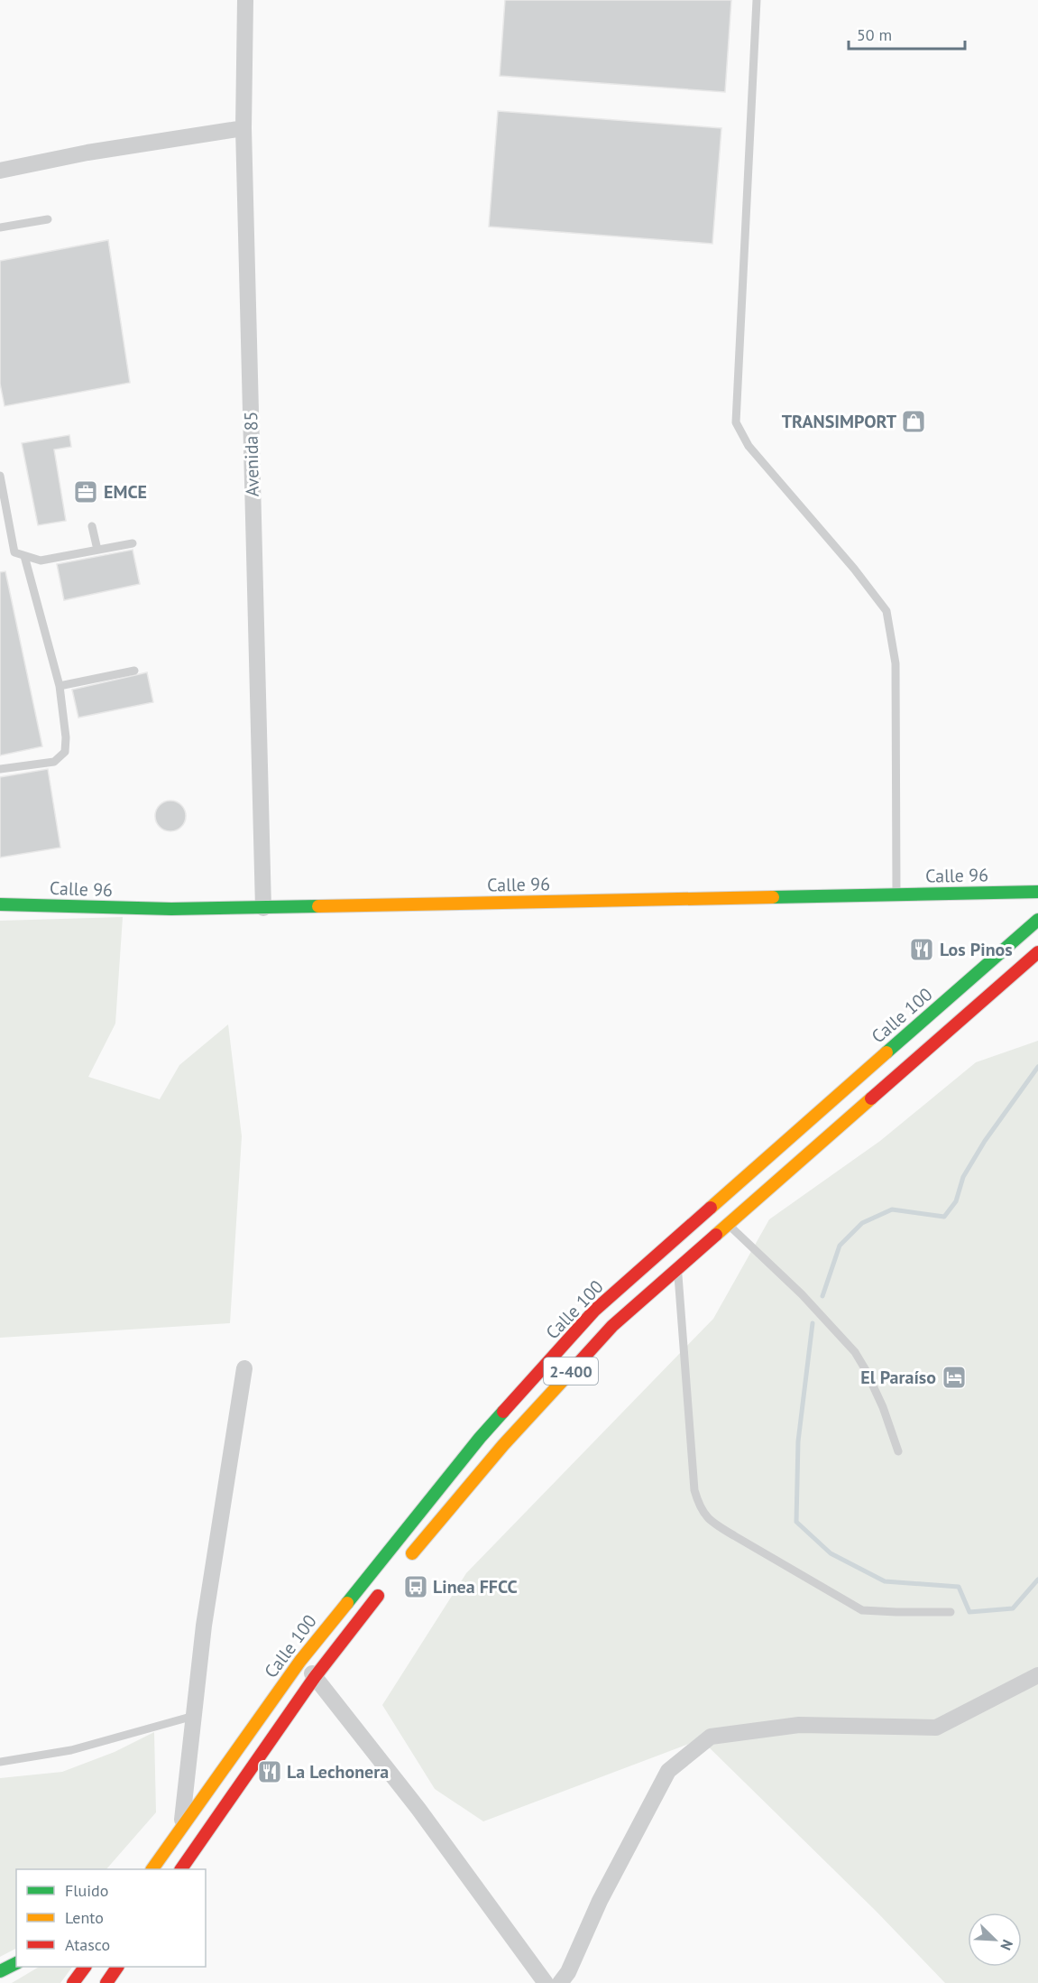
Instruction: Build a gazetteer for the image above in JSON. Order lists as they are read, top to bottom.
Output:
{
  "streets": {
    "main road": ["Calle 96", "Calle 100", "2-400"],
    "street": ["Avenida 85"]
  },
  "crossings": [
    ["Avenida 85", "Calle 96"]
  ],
  "places": {
    "shop": ["TRANSIMPORT"],
    "office": ["EMCE"],
    "restaurant": ["Los Pinos", "La Lechonera"],
    "hotel": ["El Paraíso"],
    "bus stop": ["Linea FFCC"]
  },
  "legend": ["Fluido", "Lento", "Atasco"],
  "scale_bar": "50 m",
  "north": "bottom right"
}
